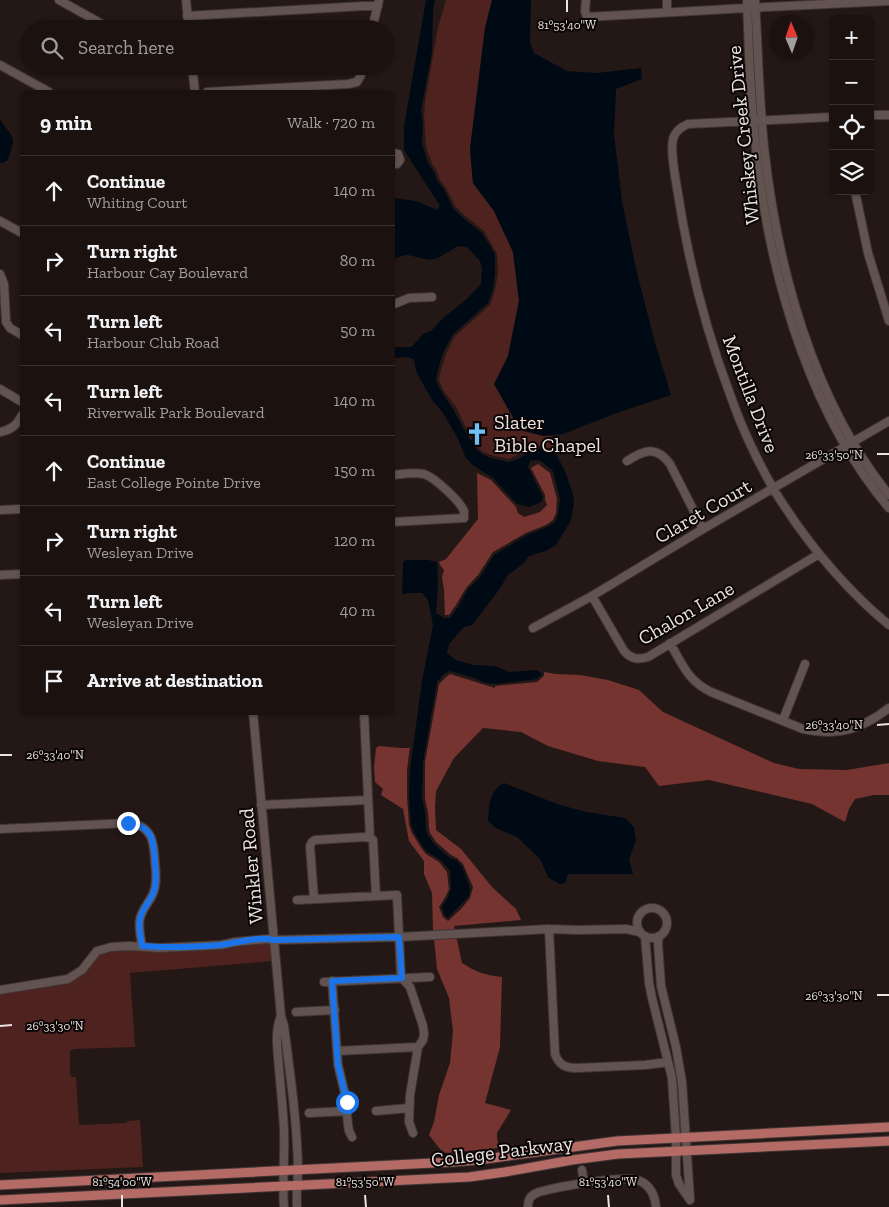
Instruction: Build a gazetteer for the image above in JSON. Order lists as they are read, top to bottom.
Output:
{
  "streets": {
    "main road": ["College Parkway"],
    "street": [
      "Whiskey Creek Drive",
      "Montilla Drive",
      "Claret Court",
      "Chalon Lane",
      "Winkler Road"
    ]
  },
  "crossings": [
    ["Whiskey Creek Drive", "Montilla Drive"],
    ["Whiskey Creek Drive", "Claret Court"],
    ["Montilla Drive", "Claret Court"],
    ["Montilla Drive", "Chalon Lane"],
    ["Claret Court", "Chalon Lane"],
    ["Winkler Road", "College Parkway"]
  ],
  "places": {
    "church": ["Slater Bible Chapel"]
  },
  "north": "top",
  "page": {
    "map_buttons": ["+", "−"],
    "search": "Search here",
    "heading": ["9 min", "Walk · 720 m"],
    "list": [
      ["Continue", "Whiting Court", "140 m"],
      ["Turn right", "Harbour Cay Boulevard", "80 m"],
      ["Turn left", "Harbour Club Road", "50 m"],
      ["Turn left", "Riverwalk Park Boulevard", "140 m"],
      ["Continue", "East College Pointe Drive", "150 m"],
      ["Turn right", "Wesleyan Drive", "120 m"],
      ["Turn left", "Wesleyan Drive", "40 m"],
      "Arrive at destination"
    ]
  },
  "coordinates": [
    "81°53'40\"W",
    "26°33'50\"N",
    "26°33'40\"N",
    "26°33'30\"N",
    "81°54'00\"W",
    "81°53'50\"W"
  ]
}
